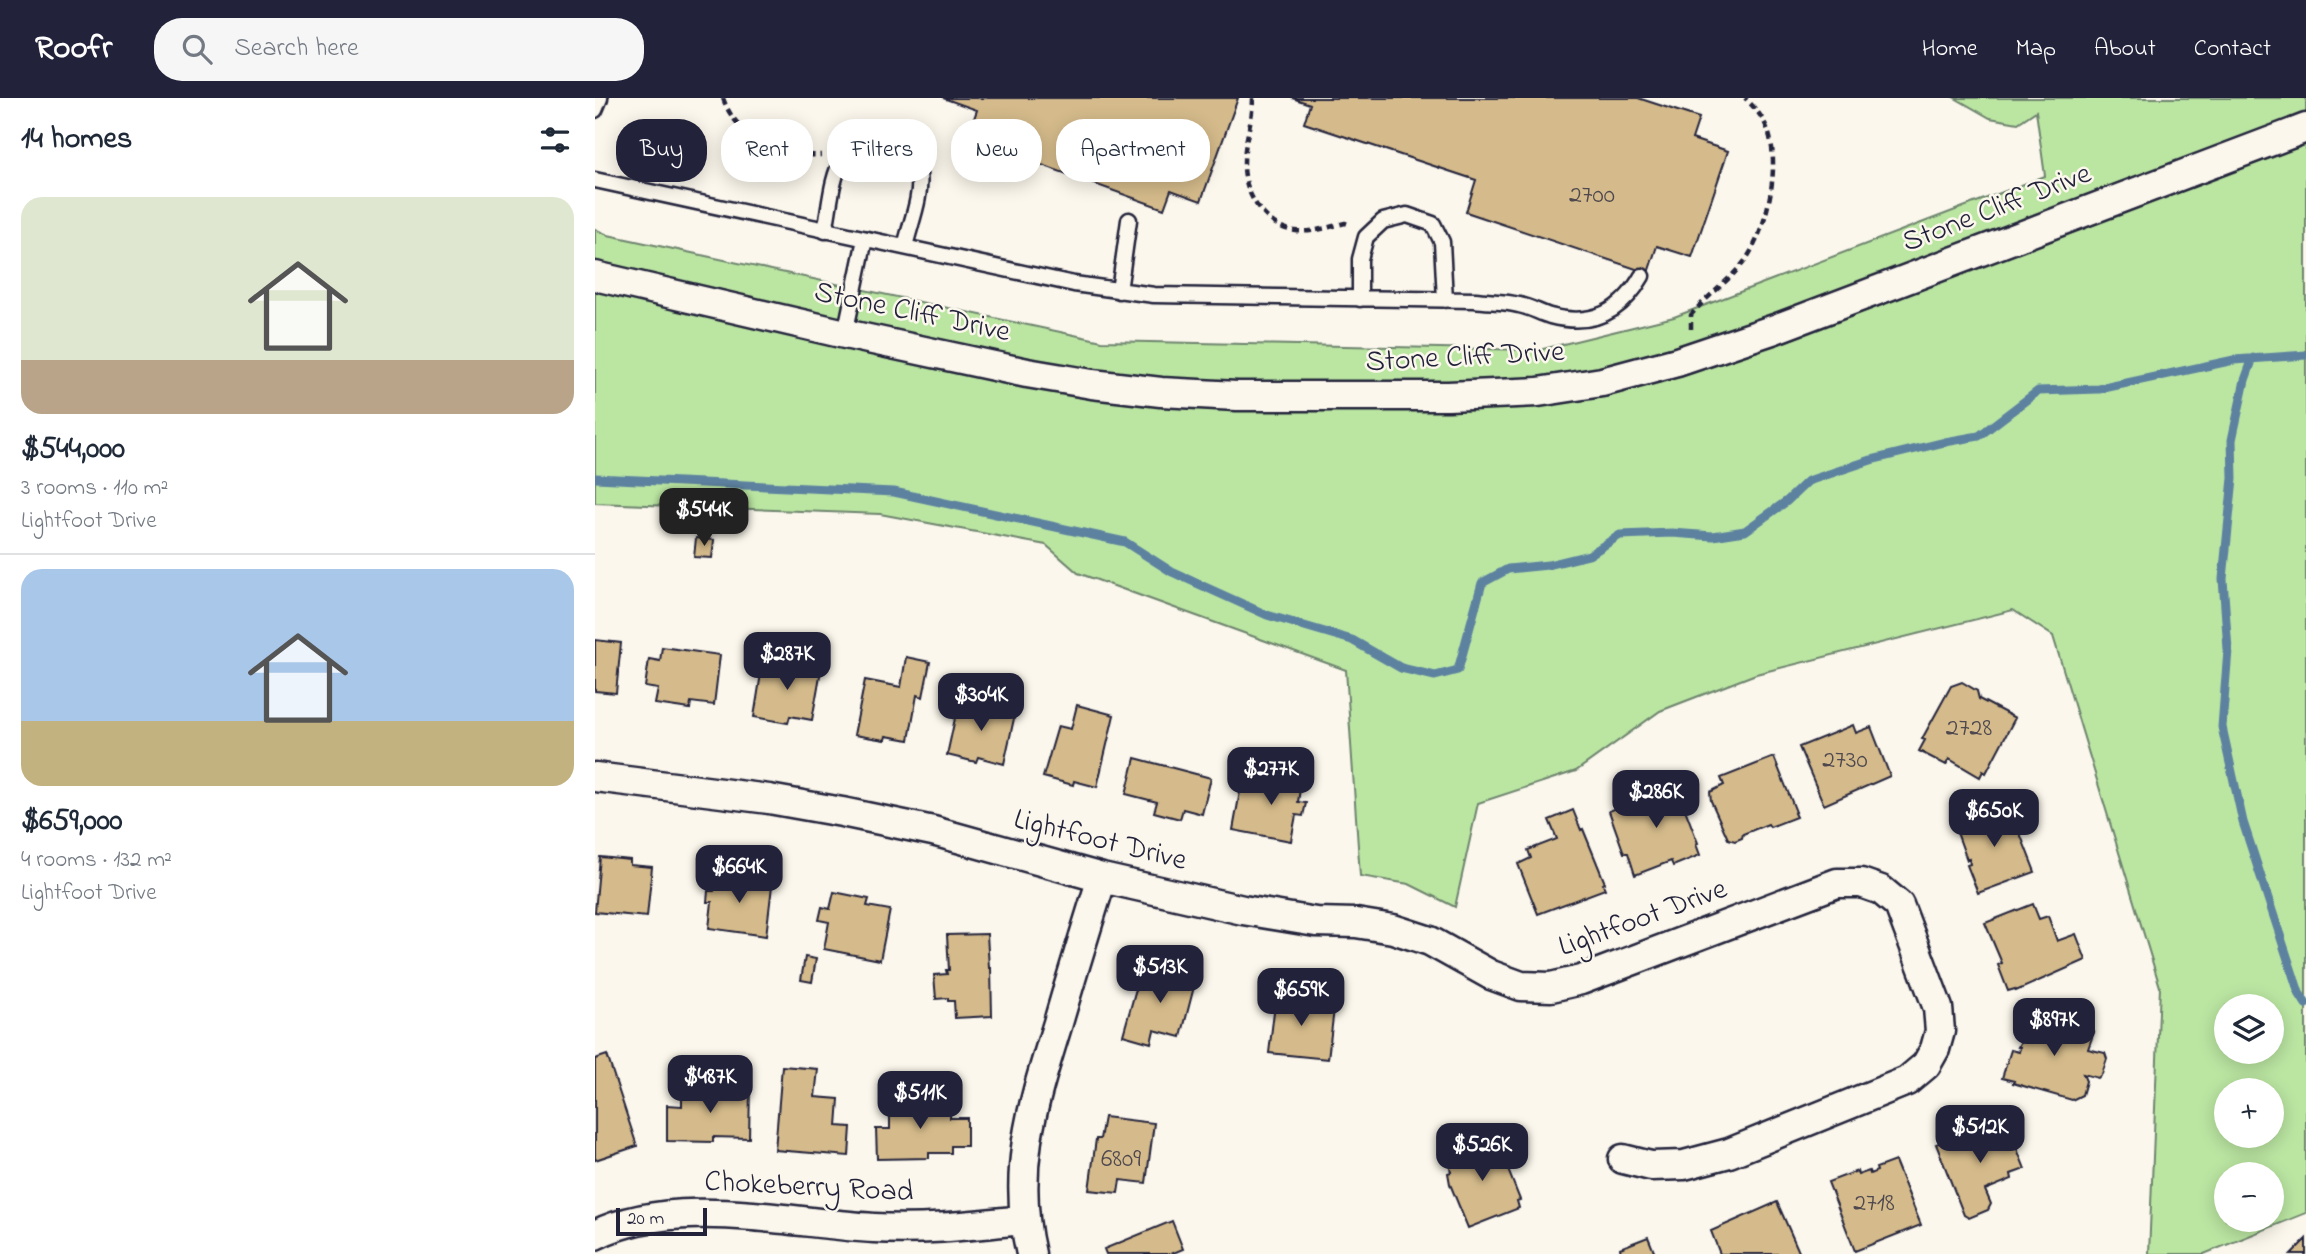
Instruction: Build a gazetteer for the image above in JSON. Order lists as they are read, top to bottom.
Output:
{
  "streets": {
    "street": ["Stone Cliff Drive", "Lightfoot Drive", "Chokeberry Road"]
  },
  "house_numbers": [
    "2700",
    "2728",
    "2730",
    "6809",
    "2718"
  ],
  "scale_bar": "20 m",
  "page": {
    "header": "Roofr",
    "search": "Search here",
    "nav": [
      "Home",
      "Map",
      "About",
      "Contact"
    ],
    "heading": "14 homes",
    "chip": [
      "Buy",
      "Rent",
      "Filters",
      "New",
      "Apartment"
    ],
    "list": [
      {
        "name": "$544,000",
        "note": "3 rooms · 110 m² · Lightfoot Drive"
      },
      {
        "name": "$659,000",
        "note": "4 rooms · 132 m² · Lightfoot Drive"
      }
    ],
    "price": [
      "$544K",
      "$287K",
      "$304K",
      "$277K",
      "$286K",
      "$650K",
      "$664K",
      "$513K",
      "$659K",
      "$897K",
      "$487K",
      "$511K",
      "$512K",
      "$526K"
    ],
    "map_buttons": ["+", "−"],
    "scale": "20 m"
  }
}
